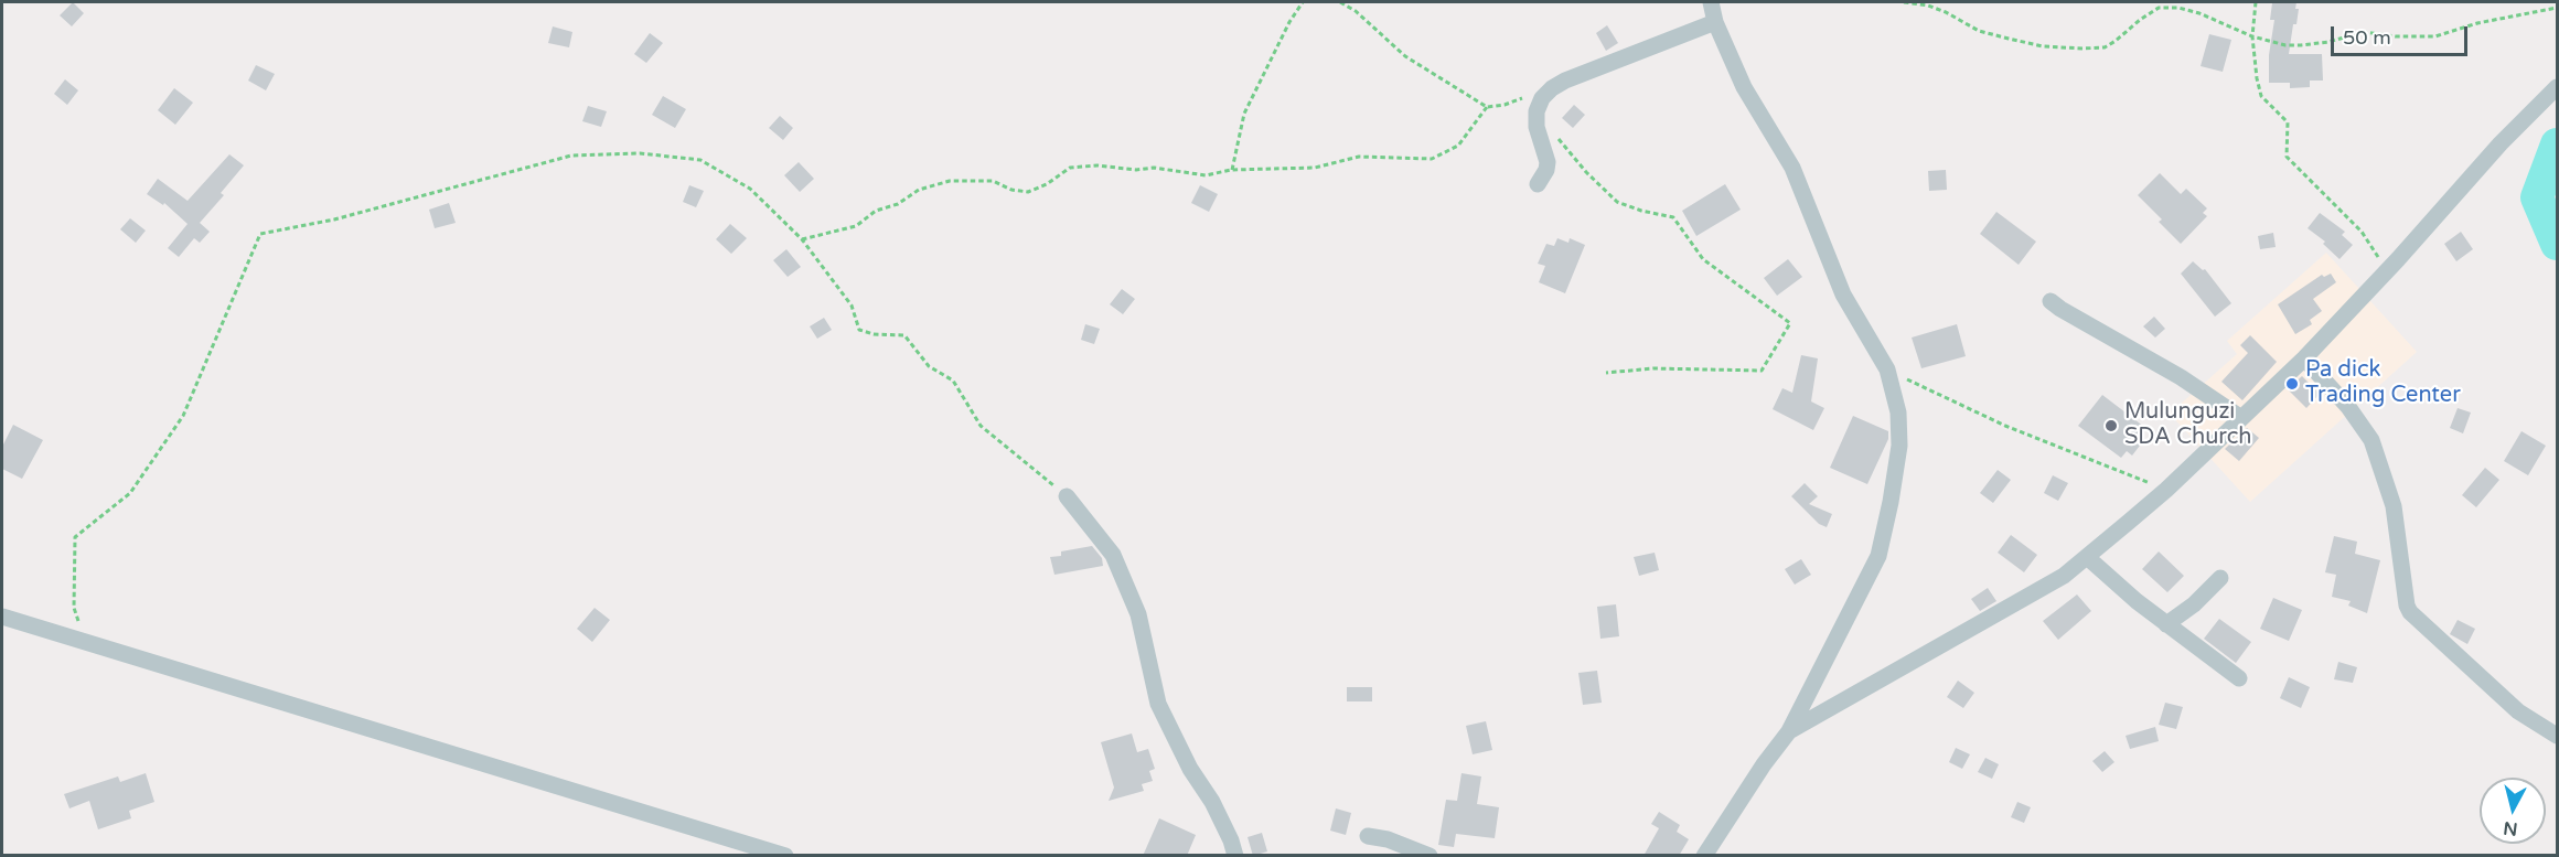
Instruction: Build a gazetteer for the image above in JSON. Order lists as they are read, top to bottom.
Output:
{
  "places": ["Pa dick Trading Center", "Mulunguzi SDA Church"],
  "scale_bar": "50 m",
  "north": "bottom"
}
